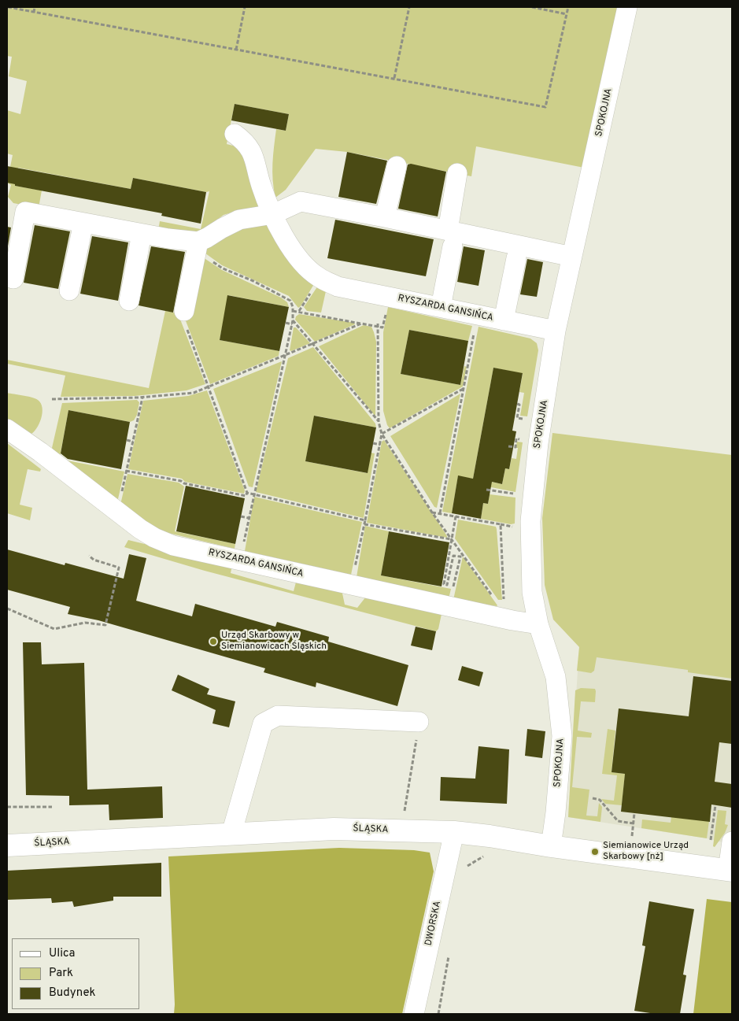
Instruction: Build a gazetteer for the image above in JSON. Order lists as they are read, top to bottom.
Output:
{
  "streets": {
    "main road": ["ŚLĄSKA"],
    "street": ["SPOKOJNA", "RYSZARDA GANSIŃCA", "DWORSKA"]
  },
  "crossings": [
    ["SPOKOJNA", "RYSZARDA GANSIŃCA"],
    ["SPOKOJNA", "ŚLĄSKA"],
    ["ŚLĄSKA", "DWORSKA"]
  ],
  "places": ["Urząd Skarbowy w Siemianowicach Śląskich", "Siemianowice Urząd Skarbowy [nż]"],
  "legend": ["Ulica", "Park", "Budynek"]
}
